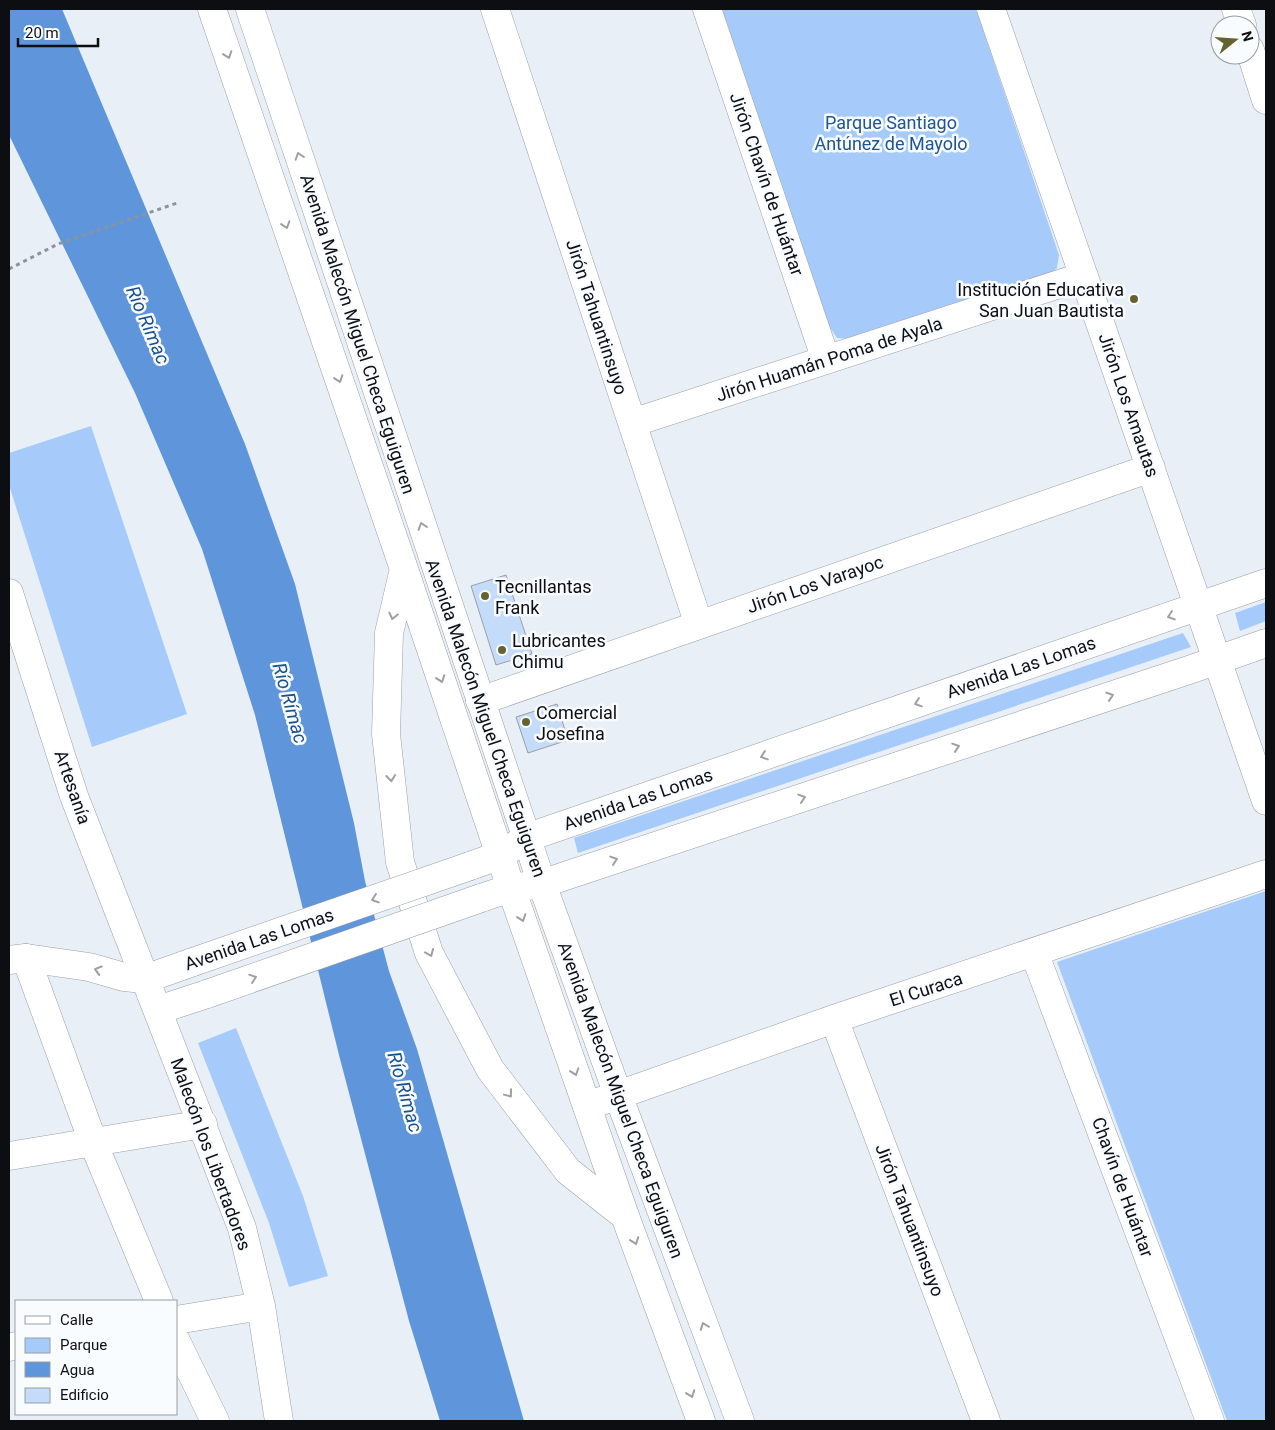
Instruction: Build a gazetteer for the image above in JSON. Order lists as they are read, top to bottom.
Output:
{
  "streets": {
    "street": [
      "Jirón Chavín de Huántar",
      "Jirón Tahuantinsuyo",
      "Avenida Malecón Miguel Checa Eguiguren",
      "Jirón Huamán Poma de Ayala",
      "Jirón Los Amautas",
      "Jirón Los Varayoc",
      "Avenida Las Lomas",
      "Artesanía",
      "El Curaca",
      "Malecón los Libertadores",
      "Chavín de Huántar"
    ]
  },
  "crossings": [
    ["Jirón Chavín de Huántar", "Jirón Huamán Poma de Ayala"],
    ["Jirón Tahuantinsuyo", "Jirón Huamán Poma de Ayala"],
    ["Jirón Tahuantinsuyo", "Jirón Los Varayoc"],
    ["Jirón Tahuantinsuyo", "El Curaca"],
    ["Avenida Malecón Miguel Checa Eguiguren", "Jirón Los Varayoc"],
    ["Avenida Malecón Miguel Checa Eguiguren", "Avenida Las Lomas"],
    ["Avenida Malecón Miguel Checa Eguiguren", "El Curaca"],
    ["Jirón Huamán Poma de Ayala", "Jirón Los Amautas"],
    ["Jirón Los Amautas", "Jirón Los Varayoc"],
    ["Jirón Los Amautas", "Avenida Las Lomas"],
    ["Avenida Las Lomas", "Artesanía"],
    ["Avenida Las Lomas", "Malecón los Libertadores"],
    ["Artesanía", "Malecón los Libertadores"],
    ["El Curaca", "Chavín de Huántar"]
  ],
  "water": ["Río Rímac"],
  "parks": ["Parque Santiago Antúnez de Mayolo"],
  "places": [
    "Institución Educativa San Juan Bautista",
    "Tecnillantas Frank",
    "Lubricantes Chimu",
    "Comercial Josefina"
  ],
  "legend": [
    "Calle",
    "Parque",
    "Agua",
    "Edificio"
  ],
  "scale_bar": "20 m",
  "north": "right"
}
